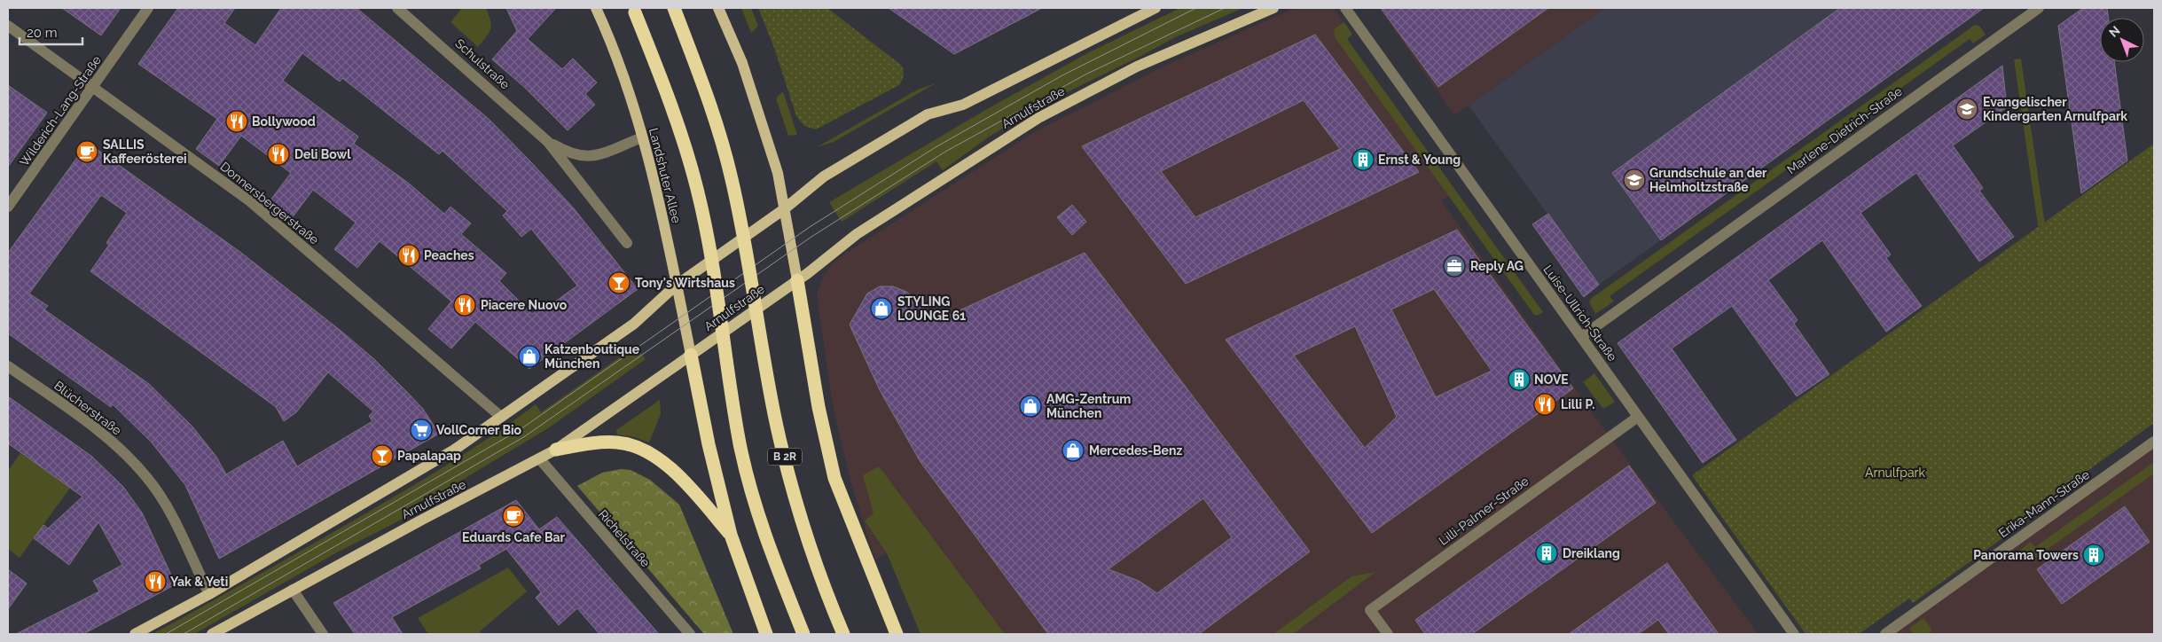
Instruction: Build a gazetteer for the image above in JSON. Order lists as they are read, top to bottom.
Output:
{
  "streets": {
    "highway": ["B 2R"],
    "main road": ["Arnulfstraße", "Landshuter Allee"],
    "street": [
      "Schulstraße",
      "Wilderich-Lang-Straße",
      "Marlene-Dietrich-Straße",
      "Donnersbergerstraße",
      "Luise-Ullrich-Straße",
      "Blücherstraße",
      "Erika-Mann-Straße",
      "Lilli-Palmer-Straße",
      "Richelstraße"
    ]
  },
  "crossings": [
    ["Schulstraße", "Landshuter Allee"],
    ["Arnulfstraße", "Landshuter Allee"],
    ["Arnulfstraße", "Richelstraße"],
    ["Wilderich-Lang-Straße", "Donnersbergerstraße"],
    ["Marlene-Dietrich-Straße", "Luise-Ullrich-Straße"],
    ["Luise-Ullrich-Straße", "Lilli-Palmer-Straße"]
  ],
  "parks": ["Arnulfpark"],
  "places": {
    "school or university": ["Evangelischer Kindergarten Arnulfpark", "Grundschule an der Helmholtzstraße"],
    "restaurant": [
      "Bollywood",
      "Deli Bowl",
      "Peaches",
      "Piacere Nuovo",
      "Lilli P.",
      "Yak & Yeti"
    ],
    "cafe": ["SALLIS Kaffeerösterei", "Eduards Cafe Bar"],
    "building": [
      "Ernst & Young",
      "NOVE",
      "Dreiklang",
      "Panorama Towers"
    ],
    "office": ["Reply AG"],
    "bar": ["Tony's Wirtshaus", "Papalapap"],
    "shop": [
      "STYLING LOUNGE 61",
      "Katzenboutique München",
      "AMG-Zentrum München",
      "Mercedes-Benz"
    ],
    "supermarket": ["VollCorner Bio"]
  },
  "scale_bar": "20 m",
  "north": "top left"
}
